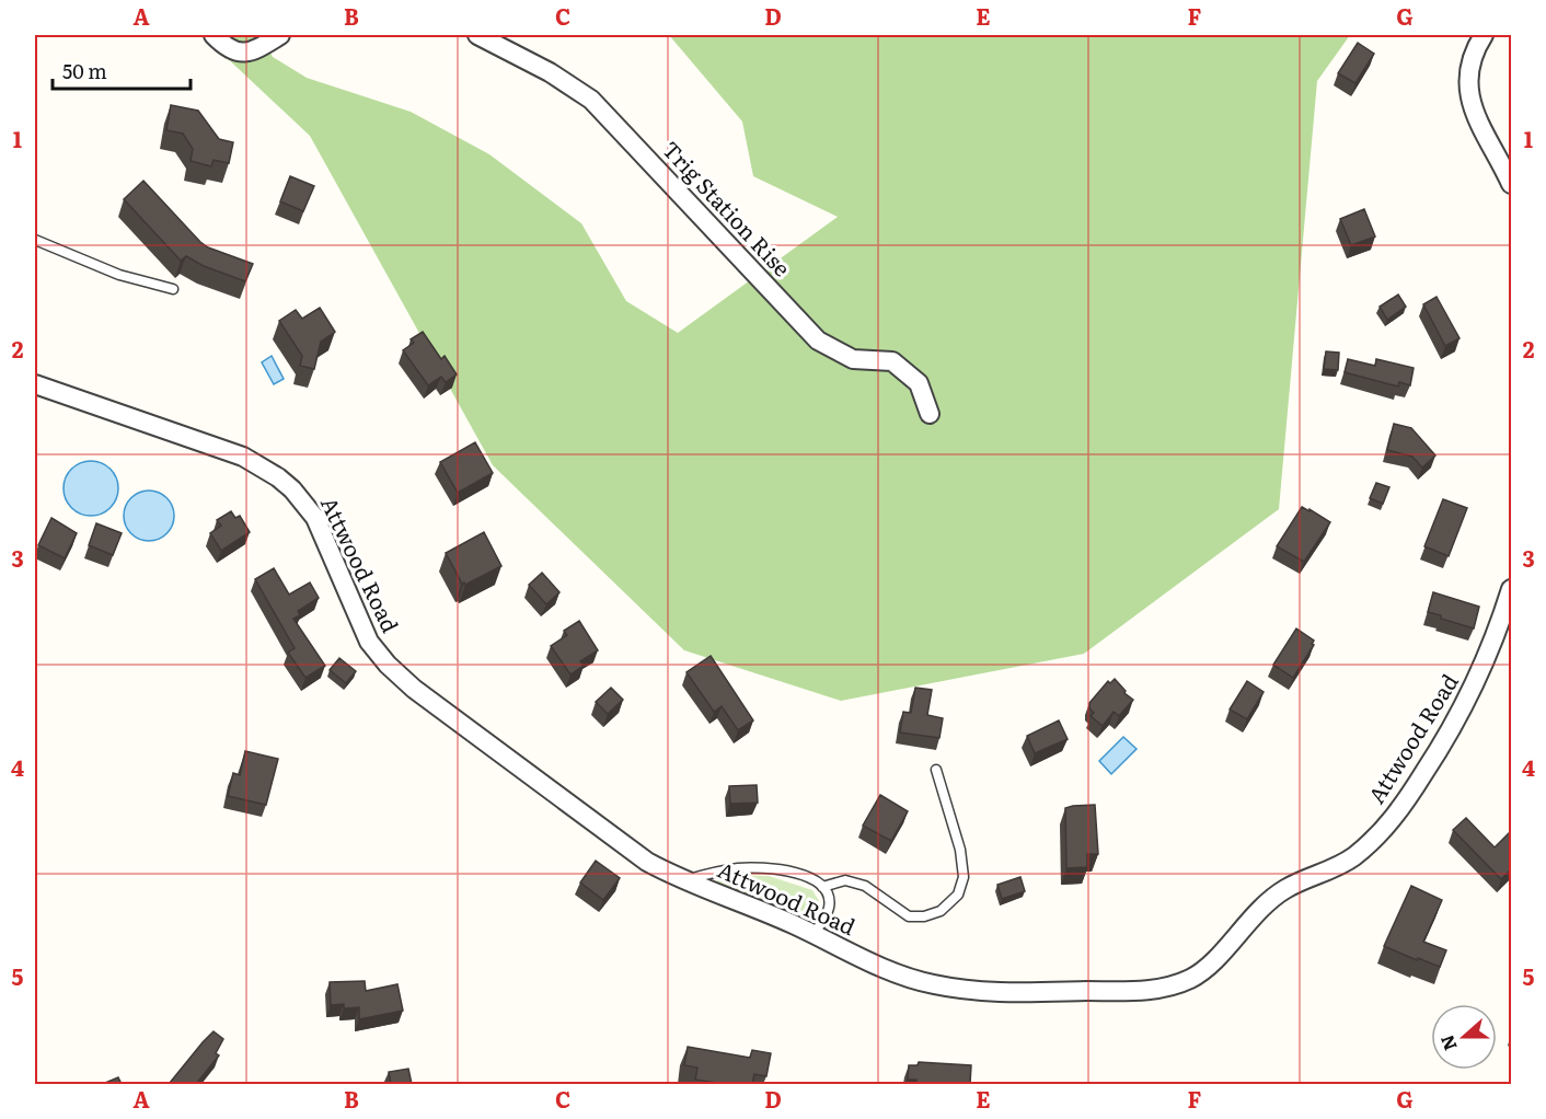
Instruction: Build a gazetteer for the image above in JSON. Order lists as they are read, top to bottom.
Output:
{
  "streets": {
    "street": ["Trig Station Rise", "Attwood Road"]
  },
  "scale_bar": "50 m",
  "north": "left",
  "grid": {
    "columns": [
      "A",
      "B",
      "C",
      "D",
      "E",
      "F",
      "G"
    ],
    "rows": [
      "1",
      "2",
      "3",
      "4",
      "5"
    ]
  }
}
